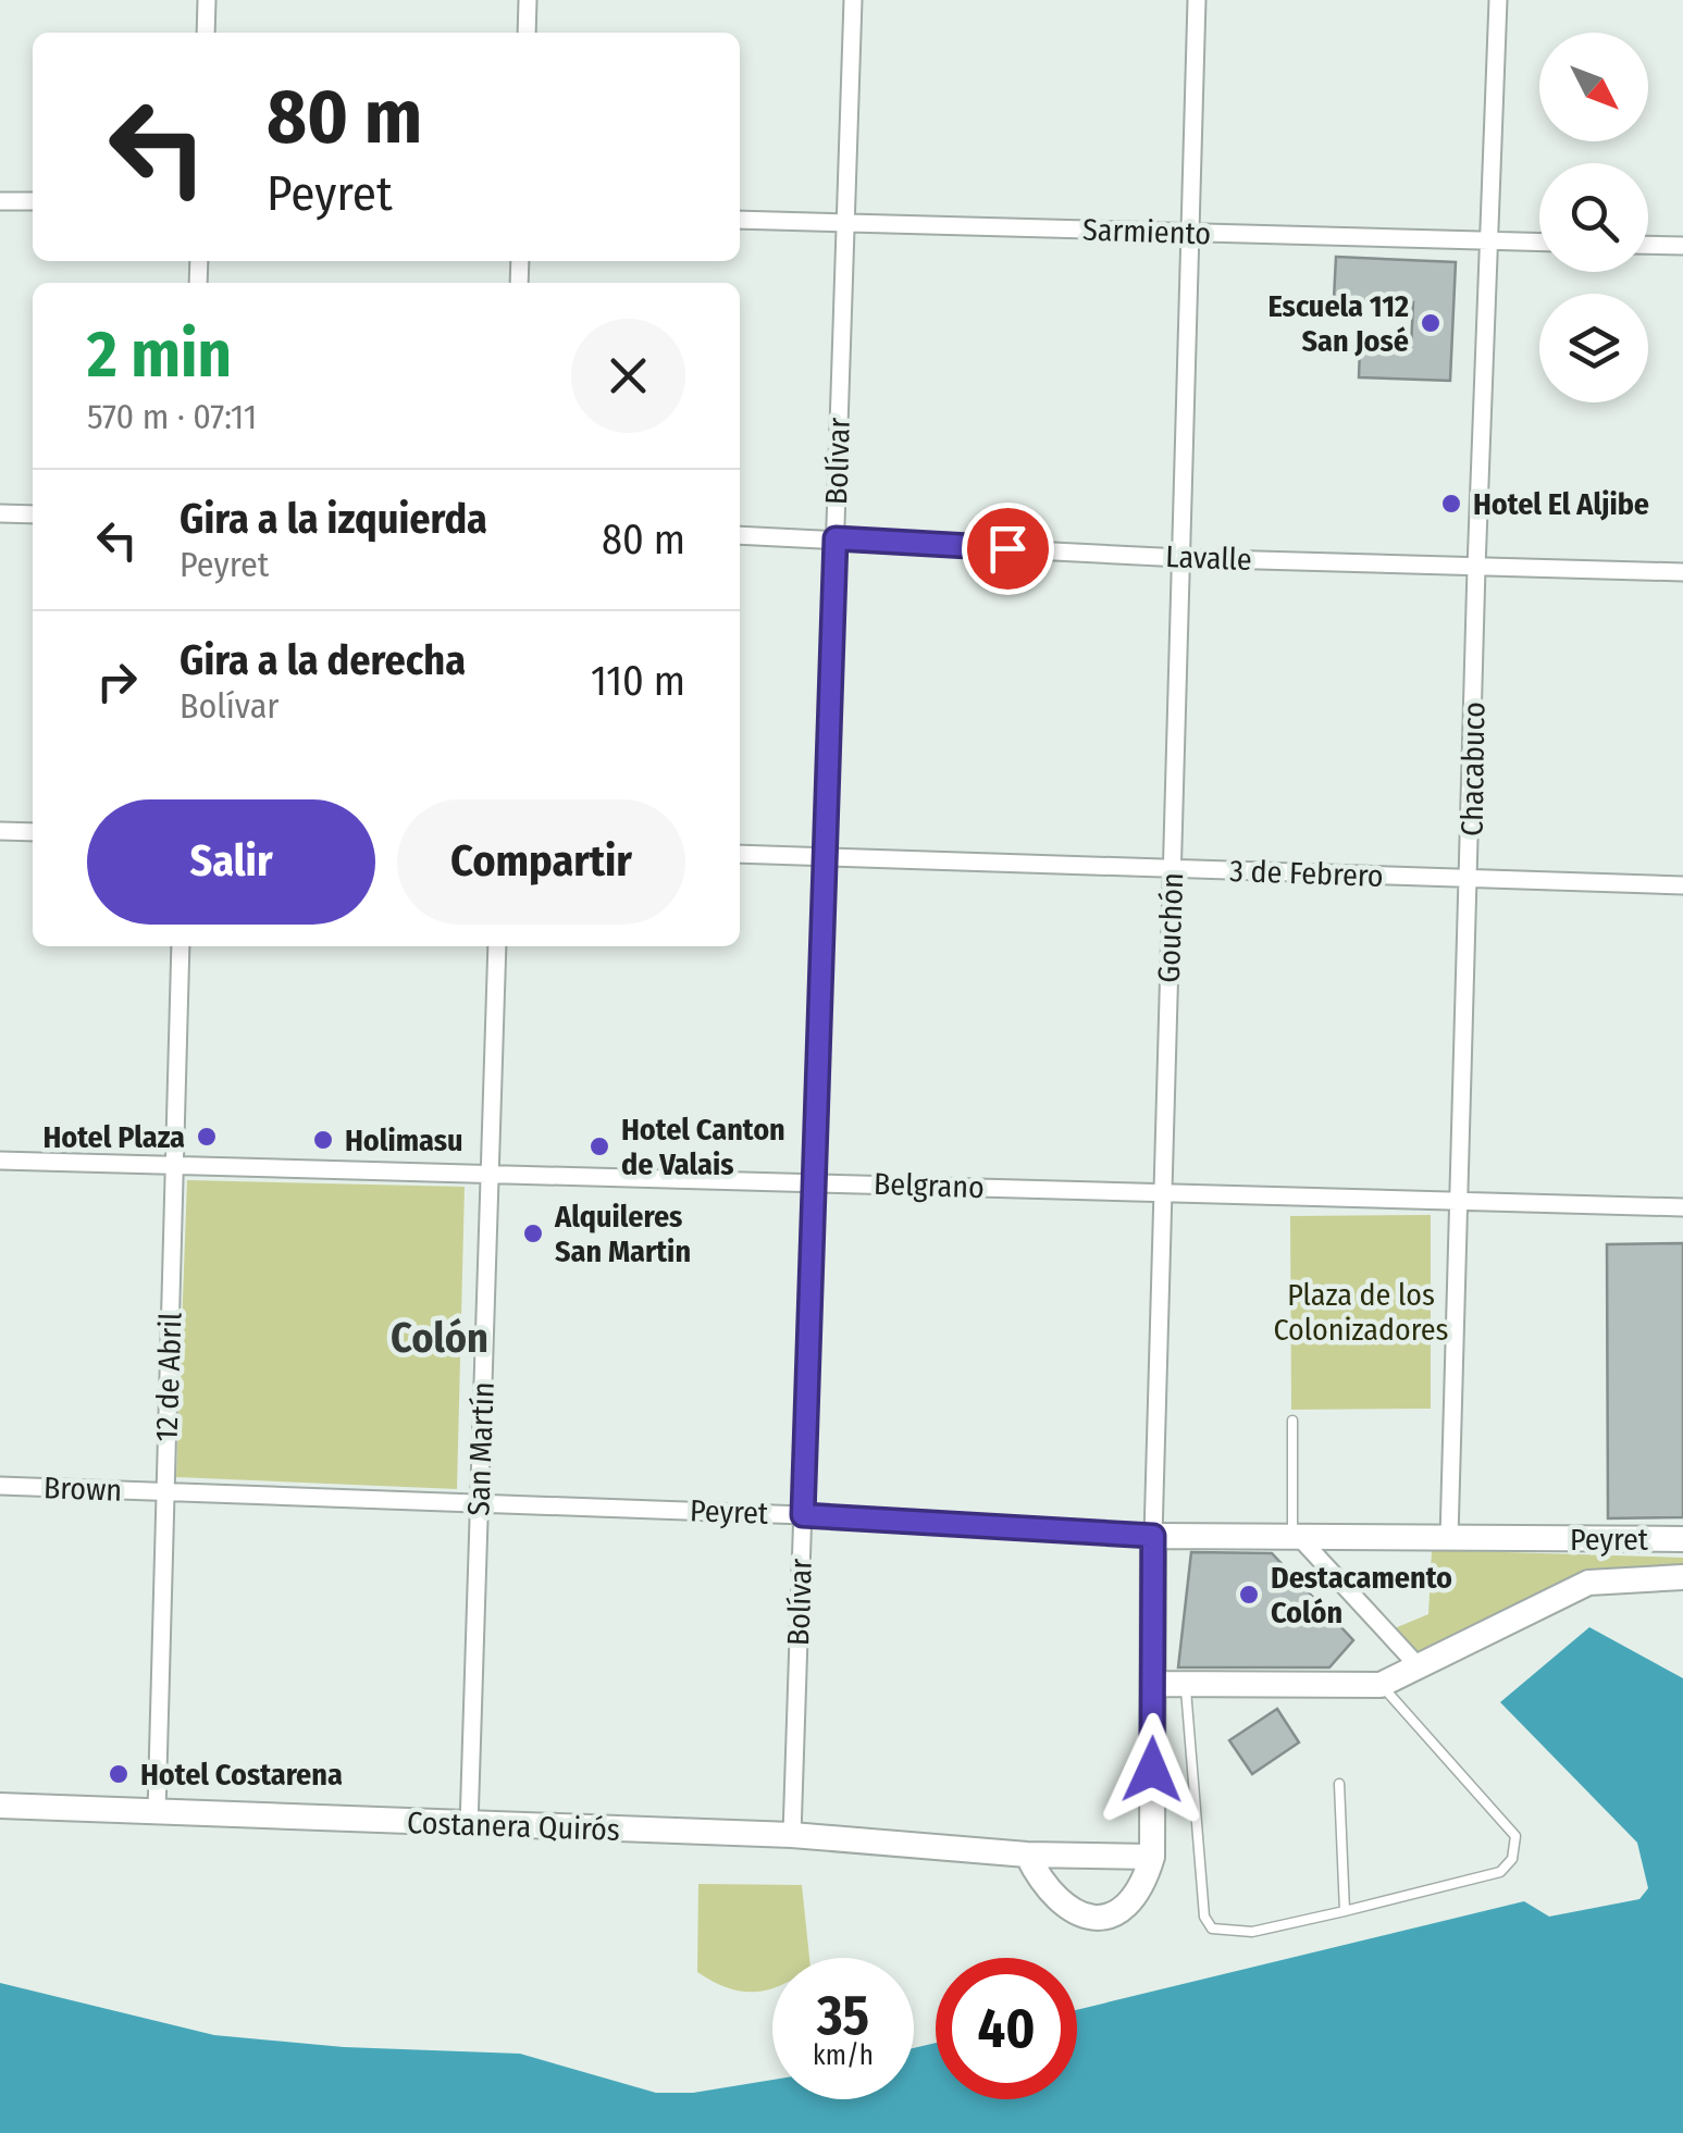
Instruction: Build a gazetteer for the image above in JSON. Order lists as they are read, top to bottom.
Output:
{
  "streets": {
    "street": [
      "Sarmiento",
      "Bolívar",
      "Lavalle",
      "Chacabuco",
      "3 de Febrero",
      "Gouchón",
      "Belgrano",
      "12 de Abril",
      "San Martín",
      "Brown",
      "Peyret",
      "Costanera Quirós"
    ]
  },
  "crossings": [
    ["Sarmiento", "Bolívar"],
    ["Sarmiento", "Chacabuco"],
    ["Sarmiento", "Gouchón"],
    ["Bolívar", "Lavalle"],
    ["Bolívar", "3 de Febrero"],
    ["Bolívar", "Belgrano"],
    ["Bolívar", "Peyret"],
    ["Bolívar", "Costanera Quirós"],
    ["Lavalle", "Chacabuco"],
    ["Lavalle", "Gouchón"],
    ["Chacabuco", "3 de Febrero"],
    ["Chacabuco", "Belgrano"],
    ["Chacabuco", "Peyret"],
    ["3 de Febrero", "Gouchón"],
    ["Gouchón", "Belgrano"],
    ["Gouchón", "Peyret"],
    ["Gouchón", "Costanera Quirós"],
    ["Belgrano", "12 de Abril"],
    ["Belgrano", "San Martín"],
    ["12 de Abril", "Brown"],
    ["12 de Abril", "Peyret"],
    ["12 de Abril", "Costanera Quirós"],
    ["San Martín", "Peyret"],
    ["San Martín", "Costanera Quirós"],
    ["Brown", "Peyret"]
  ],
  "districts": ["Colón"],
  "parks": ["Plaza de los Colonizadores"],
  "places": [
    "Escuela 112 San José",
    "Hotel El Aljibe",
    "Hotel Plaza",
    "Holimasu",
    "Hotel Canton de Valais",
    "Alquileres San Martin",
    "Destacamento Colón",
    "Hotel Costarena"
  ],
  "north": "bottom right",
  "page": {
    "turn": ["80 m", "Peyret"],
    "heading": ["2 min", "570 m · 07:11"],
    "list": [
      {
        "name": "Gira a la izquierda",
        "note": "Peyret",
        "value": "80 m"
      },
      {
        "name": "Gira a la derecha",
        "note": "Bolívar",
        "value": "110 m"
      }
    ],
    "buttons": ["Salir", "Compartir"],
    "speed": "35 km/h",
    "limit": "40"
  }
}
